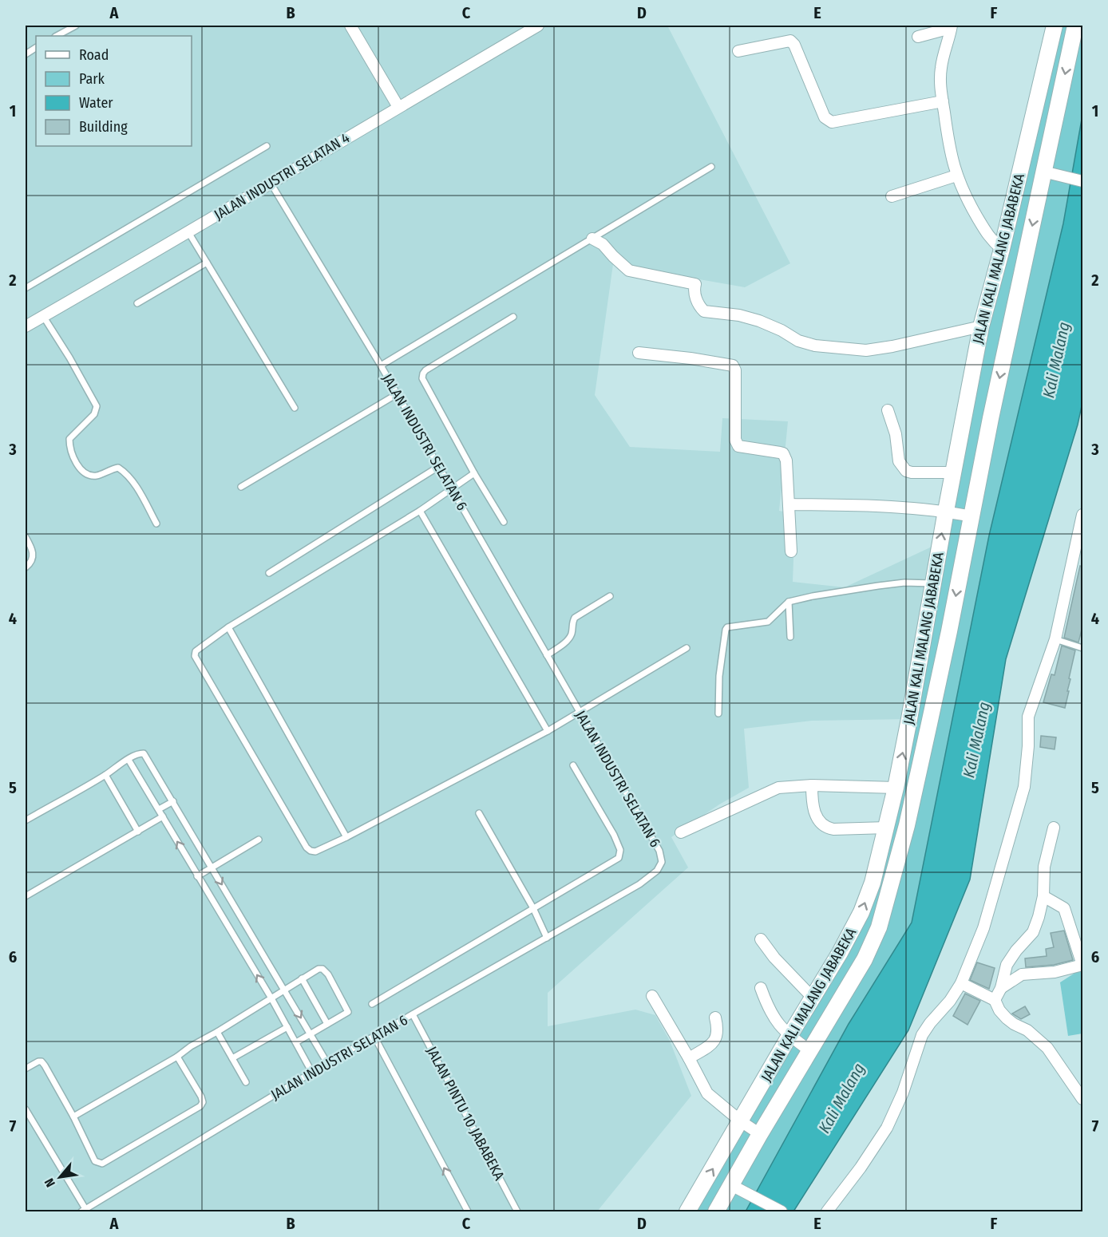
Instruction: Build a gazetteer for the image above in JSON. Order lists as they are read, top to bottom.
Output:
{
  "streets": {
    "main road": ["JALAN KALI MALANG JABABEKA"],
    "street": ["JALAN INDUSTRI SELATAN 4"],
    "lane": ["JALAN INDUSTRI SELATAN 6", "JALAN PINTU 10 JABABEKA"]
  },
  "crossings": [
    ["JALAN INDUSTRI SELATAN 4", "JALAN INDUSTRI SELATAN 6"],
    ["JALAN INDUSTRI SELATAN 6", "JALAN PINTU 10 JABABEKA"]
  ],
  "water": ["Kali Malang"],
  "legend": [
    "Road",
    "Park",
    "Water",
    "Building"
  ],
  "north": "bottom left",
  "grid": {
    "columns": [
      "A",
      "B",
      "C",
      "D",
      "E",
      "F"
    ],
    "rows": [
      "1",
      "2",
      "3",
      "4",
      "5",
      "6",
      "7"
    ]
  }
}
